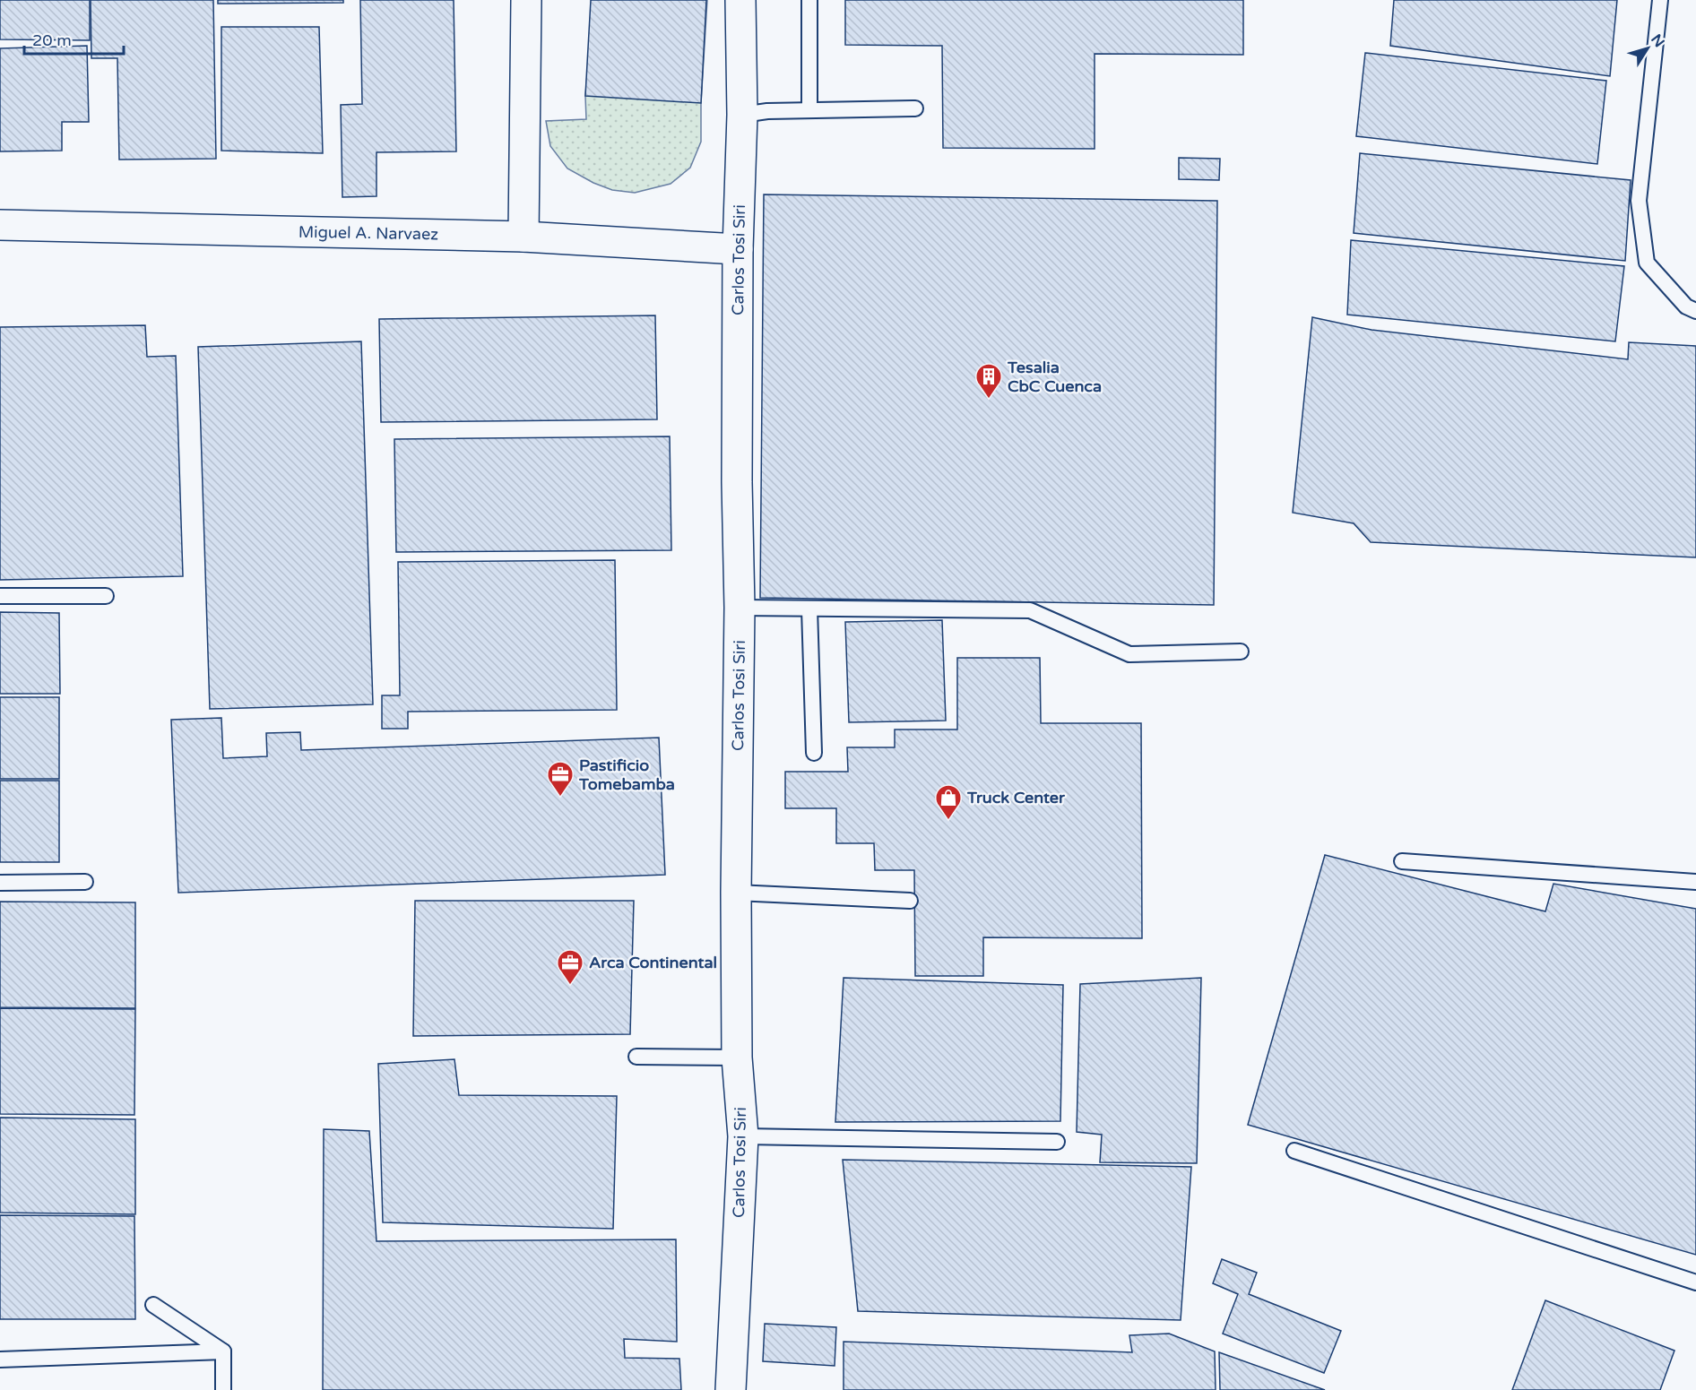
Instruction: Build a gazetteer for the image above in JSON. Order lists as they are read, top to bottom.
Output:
{
  "streets": {
    "street": ["Miguel A. Narvaez", "Carlos Tosi Siri"]
  },
  "crossings": [
    ["Miguel A. Narvaez", "Carlos Tosi Siri"]
  ],
  "places": {
    "building": ["Tesalia CbC Cuenca"],
    "office": ["Pastificio Tomebamba", "Arca Continental"],
    "shop": ["Truck Center"]
  },
  "scale_bar": "20 m",
  "north": "top right"
}
